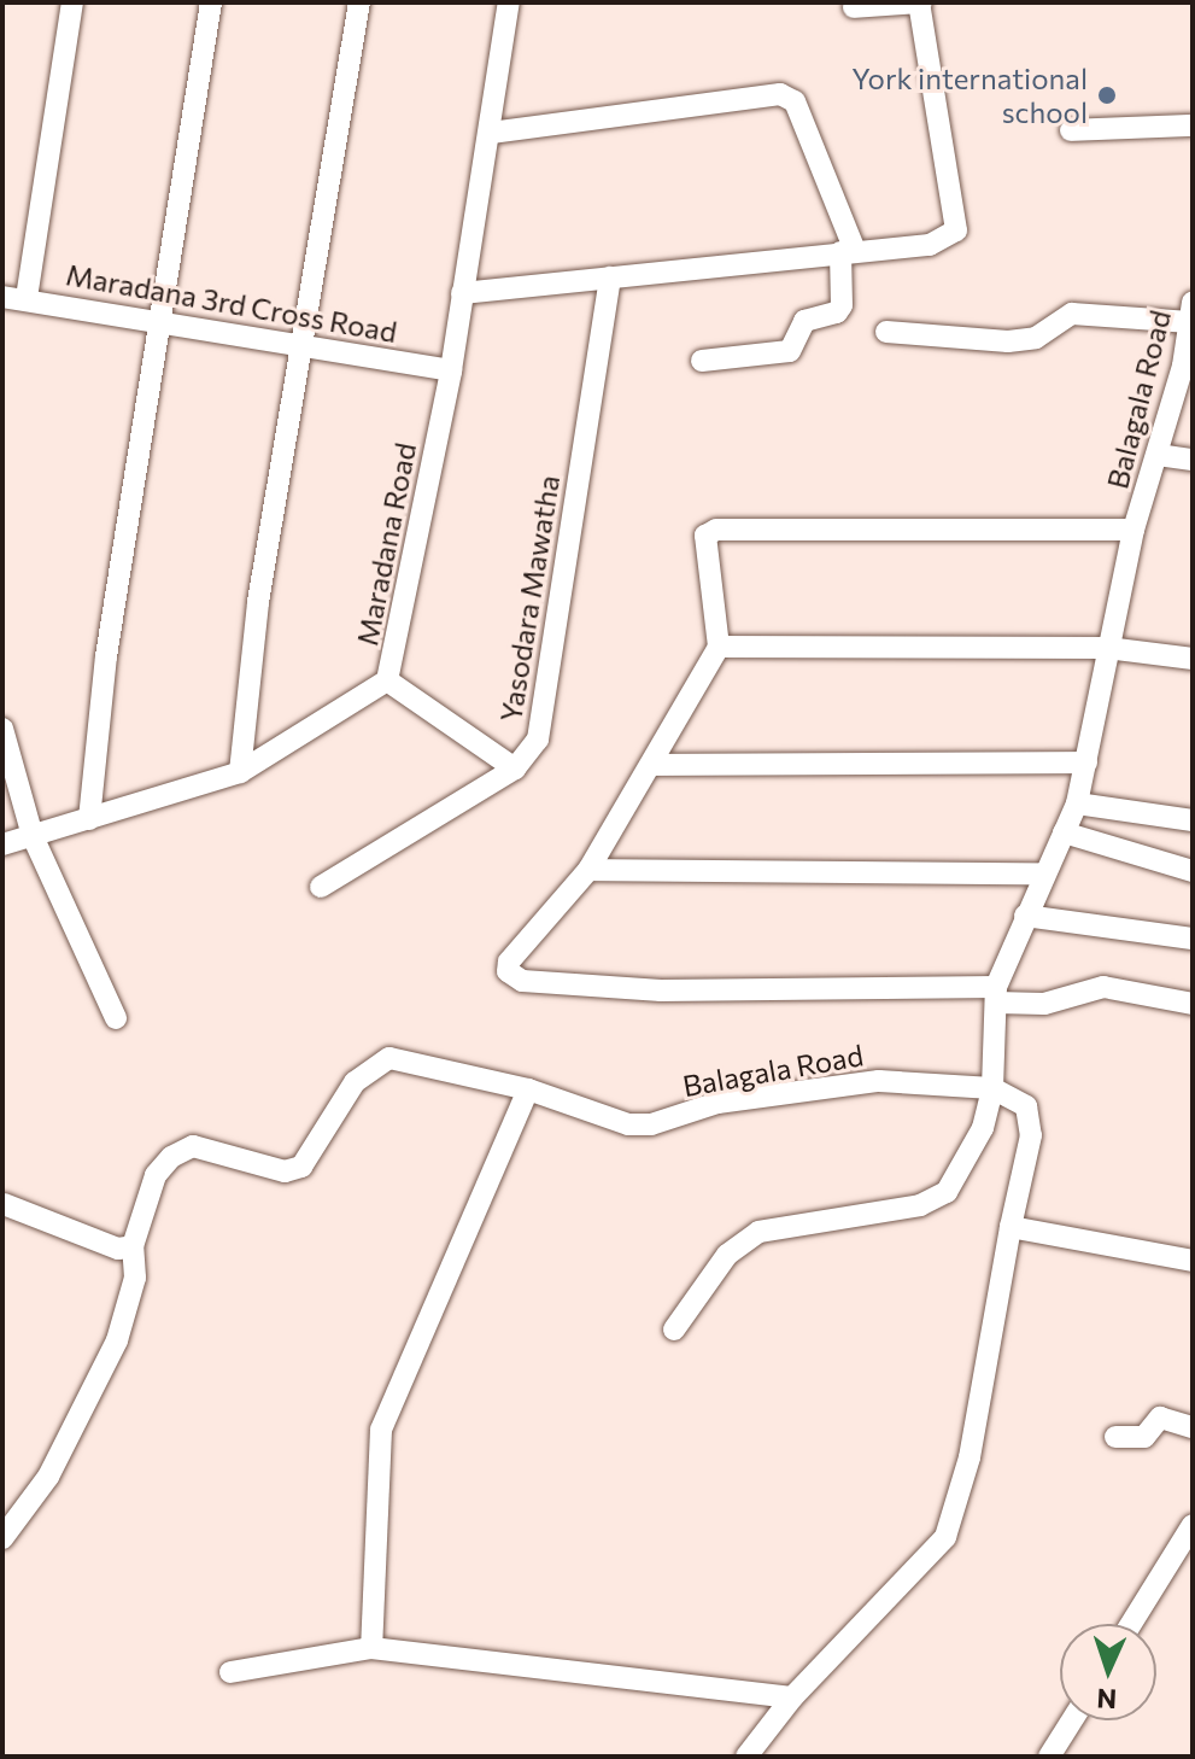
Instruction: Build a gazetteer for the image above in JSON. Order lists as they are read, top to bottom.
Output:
{
  "streets": {
    "street": [
      "Maradana 3rd Cross Road",
      "Balagala Road",
      "Maradana Road",
      "Yasodara Mawatha"
    ]
  },
  "crossings": [
    ["Maradana 3rd Cross Road", "Maradana Road"],
    ["Maradana Road", "Yasodara Mawatha"]
  ],
  "places": ["York international school"],
  "north": "bottom"
}
